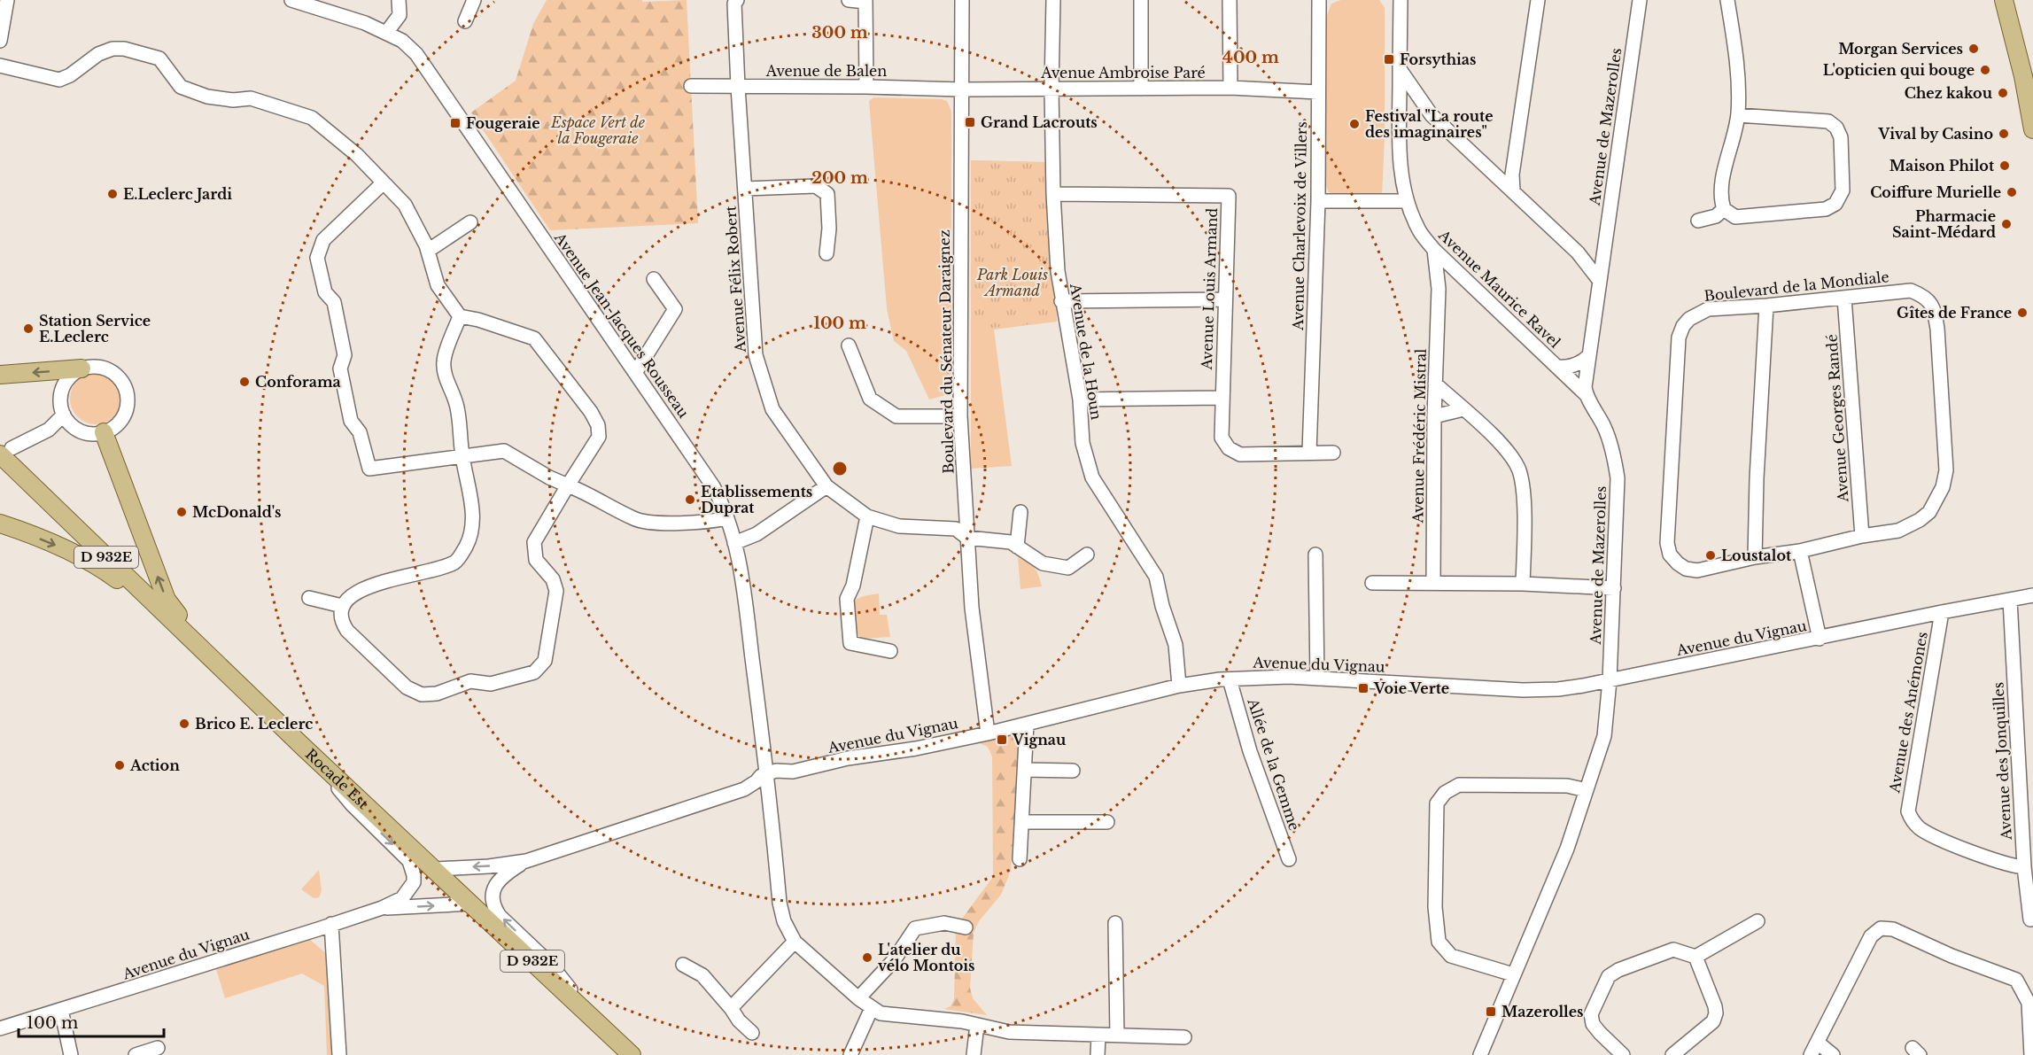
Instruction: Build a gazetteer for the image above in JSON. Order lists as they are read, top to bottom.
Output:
{
  "streets": {
    "main road": ["D 932E", "Rocade Est"],
    "street": [
      "Avenue de Balen",
      "Avenue Ambroise Paré",
      "Avenue de Mazerolles",
      "Avenue Charlevoix de Villers",
      "Avenue Félix Robert",
      "Boulevard de la Mondiale",
      "Avenue Louis Armand",
      "Avenue Maurice Ravel",
      "Avenue Jean-Jacques Rousseau",
      "Boulevard du Sénateur Daraignez",
      "Avenue de la Houn",
      "Avenue Georges Randé",
      "Avenue Frédéric Mistral",
      "Avenue du Vignau",
      "Avenue des Anémones",
      "Avenue des Jonquilles",
      "Allée de la Gemme"
    ]
  },
  "crossings": [
    ["Avenue de Balen", "Avenue Ambroise Paré"],
    ["Avenue de Balen", "Avenue Félix Robert"],
    ["Avenue de Balen", "Boulevard du Sénateur Daraignez"],
    ["Avenue Ambroise Paré", "Avenue Charlevoix de Villers"],
    ["Avenue Ambroise Paré", "Boulevard du Sénateur Daraignez"],
    ["Avenue Ambroise Paré", "Avenue de la Houn"],
    ["Avenue de Mazerolles", "Avenue Maurice Ravel"],
    ["Avenue de Mazerolles", "Avenue du Vignau"],
    ["Avenue Charlevoix de Villers", "Avenue Louis Armand"],
    ["Avenue Félix Robert", "Boulevard du Sénateur Daraignez"],
    ["Boulevard de la Mondiale", "Avenue Georges Randé"],
    ["Avenue Louis Armand", "Avenue de la Houn"],
    ["Avenue Maurice Ravel", "Avenue Frédéric Mistral"],
    ["Avenue Jean-Jacques Rousseau", "Avenue du Vignau"],
    ["Boulevard du Sénateur Daraignez", "Avenue du Vignau"],
    ["Avenue de la Houn", "Avenue du Vignau"],
    ["Avenue du Vignau", "Avenue des Anémones"],
    ["Avenue du Vignau", "Avenue des Jonquilles"],
    ["Avenue du Vignau", "Allée de la Gemme"],
    ["Avenue des Anémones", "Avenue des Jonquilles"]
  ],
  "parks": ["Espace Vert de la Fougeraie", "Park Louis Armand"],
  "places": {
    "other": [
      "Morgan Services",
      "L'opticien qui bouge",
      "Chez kakou",
      "Festival \"La route des imaginaires\"",
      "Vival by Casino",
      "Maison Philot",
      "Coiffure Murielle",
      "E.Leclerc Jardi",
      "Pharmacie Saint-Médard",
      "Gîtes de France",
      "Station Service E.Leclerc",
      "Conforama",
      "Etablissements Duprat",
      "McDonald's",
      "Loustalot",
      "Brico E. Leclerc",
      "Action",
      "L'atelier du vélo Montois"
    ],
    "transit": [
      "Forsythias",
      "Grand Lacrouts",
      "Fougeraie",
      "Voie Verte",
      "Vignau",
      "Mazerolles"
    ]
  },
  "scale_bar": "100 m",
  "rings": [
    "300 m",
    "400 m",
    "200 m",
    "100 m"
  ]
}
